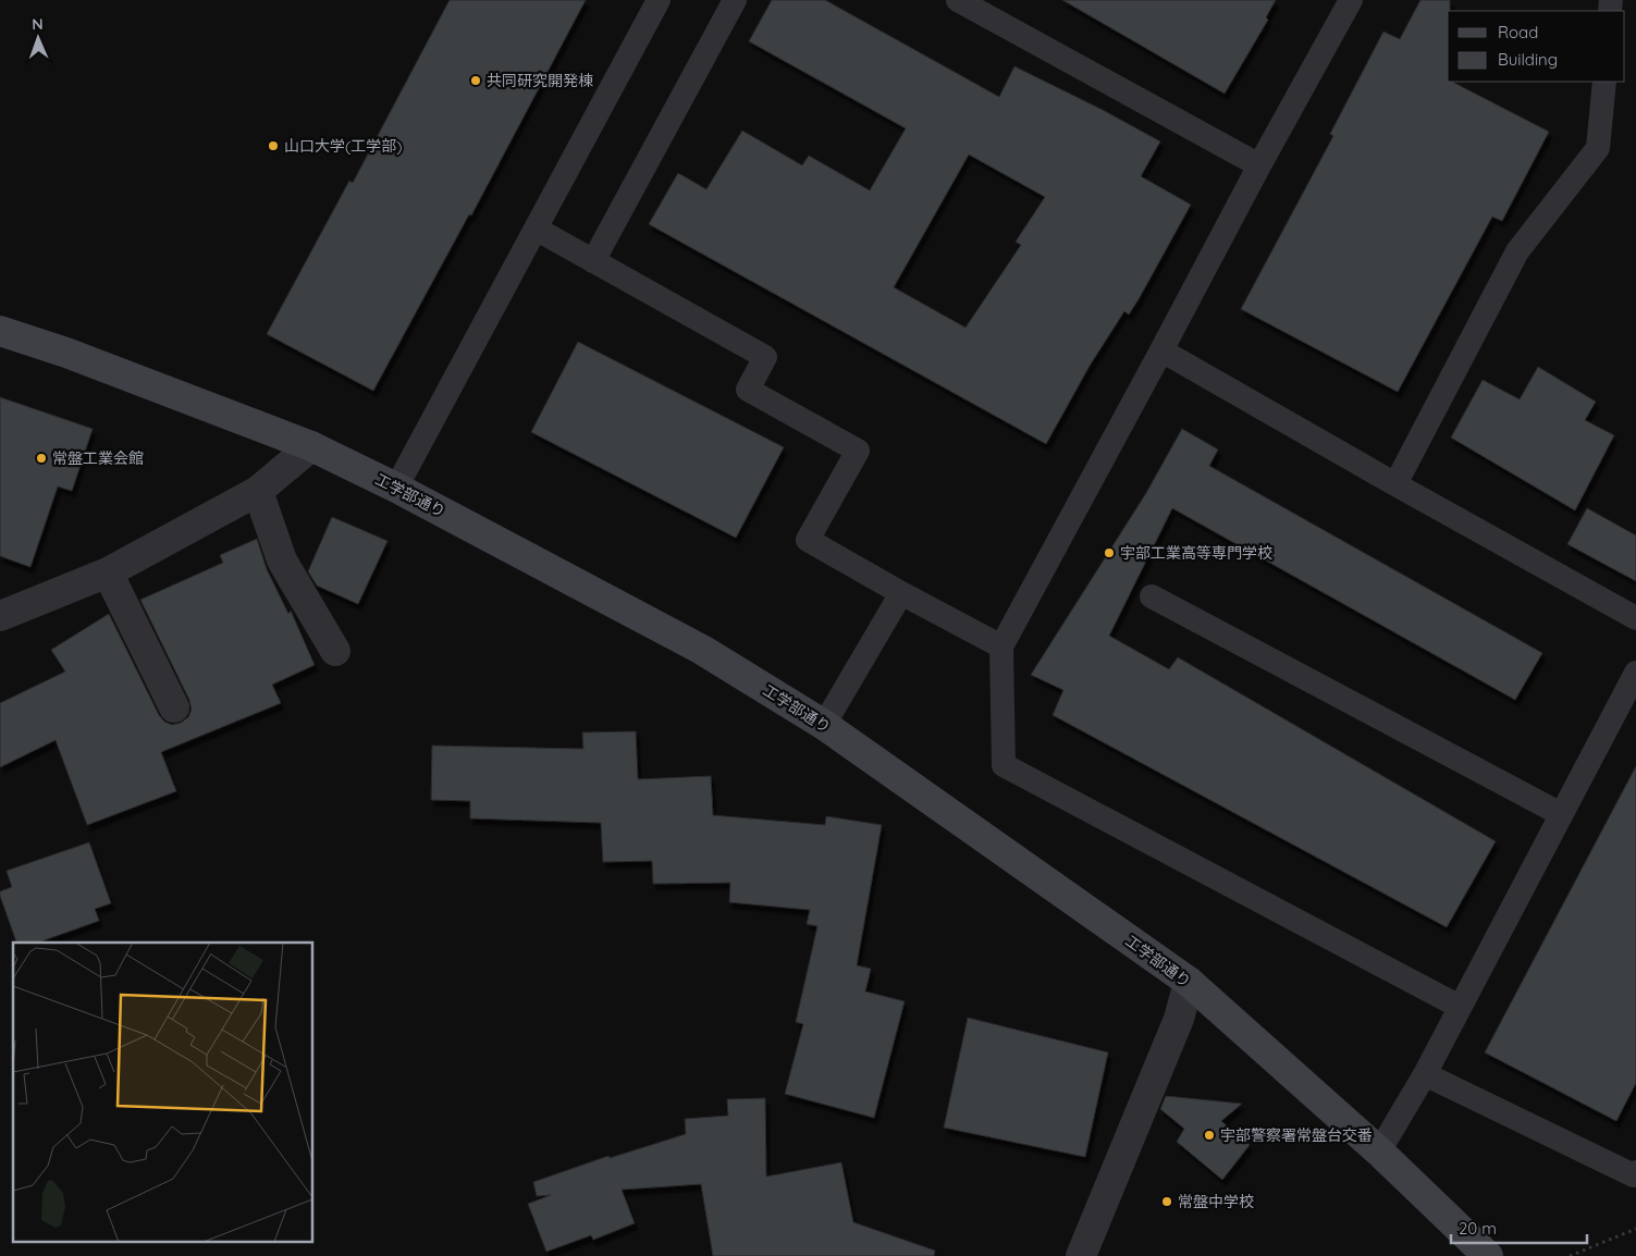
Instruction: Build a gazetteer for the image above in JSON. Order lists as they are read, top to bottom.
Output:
{
  "streets": {
    "street": ["工学部通り"]
  },
  "places": [
    "共同研究開発棟",
    "山口大学(工学部)",
    "常盤工業会館",
    "宇部工業高等専門学校",
    "宇部警察署常盤台交番",
    "常盤中学校"
  ],
  "legend": ["Road", "Building"],
  "scale_bar": "20 m",
  "north": "top"
}
